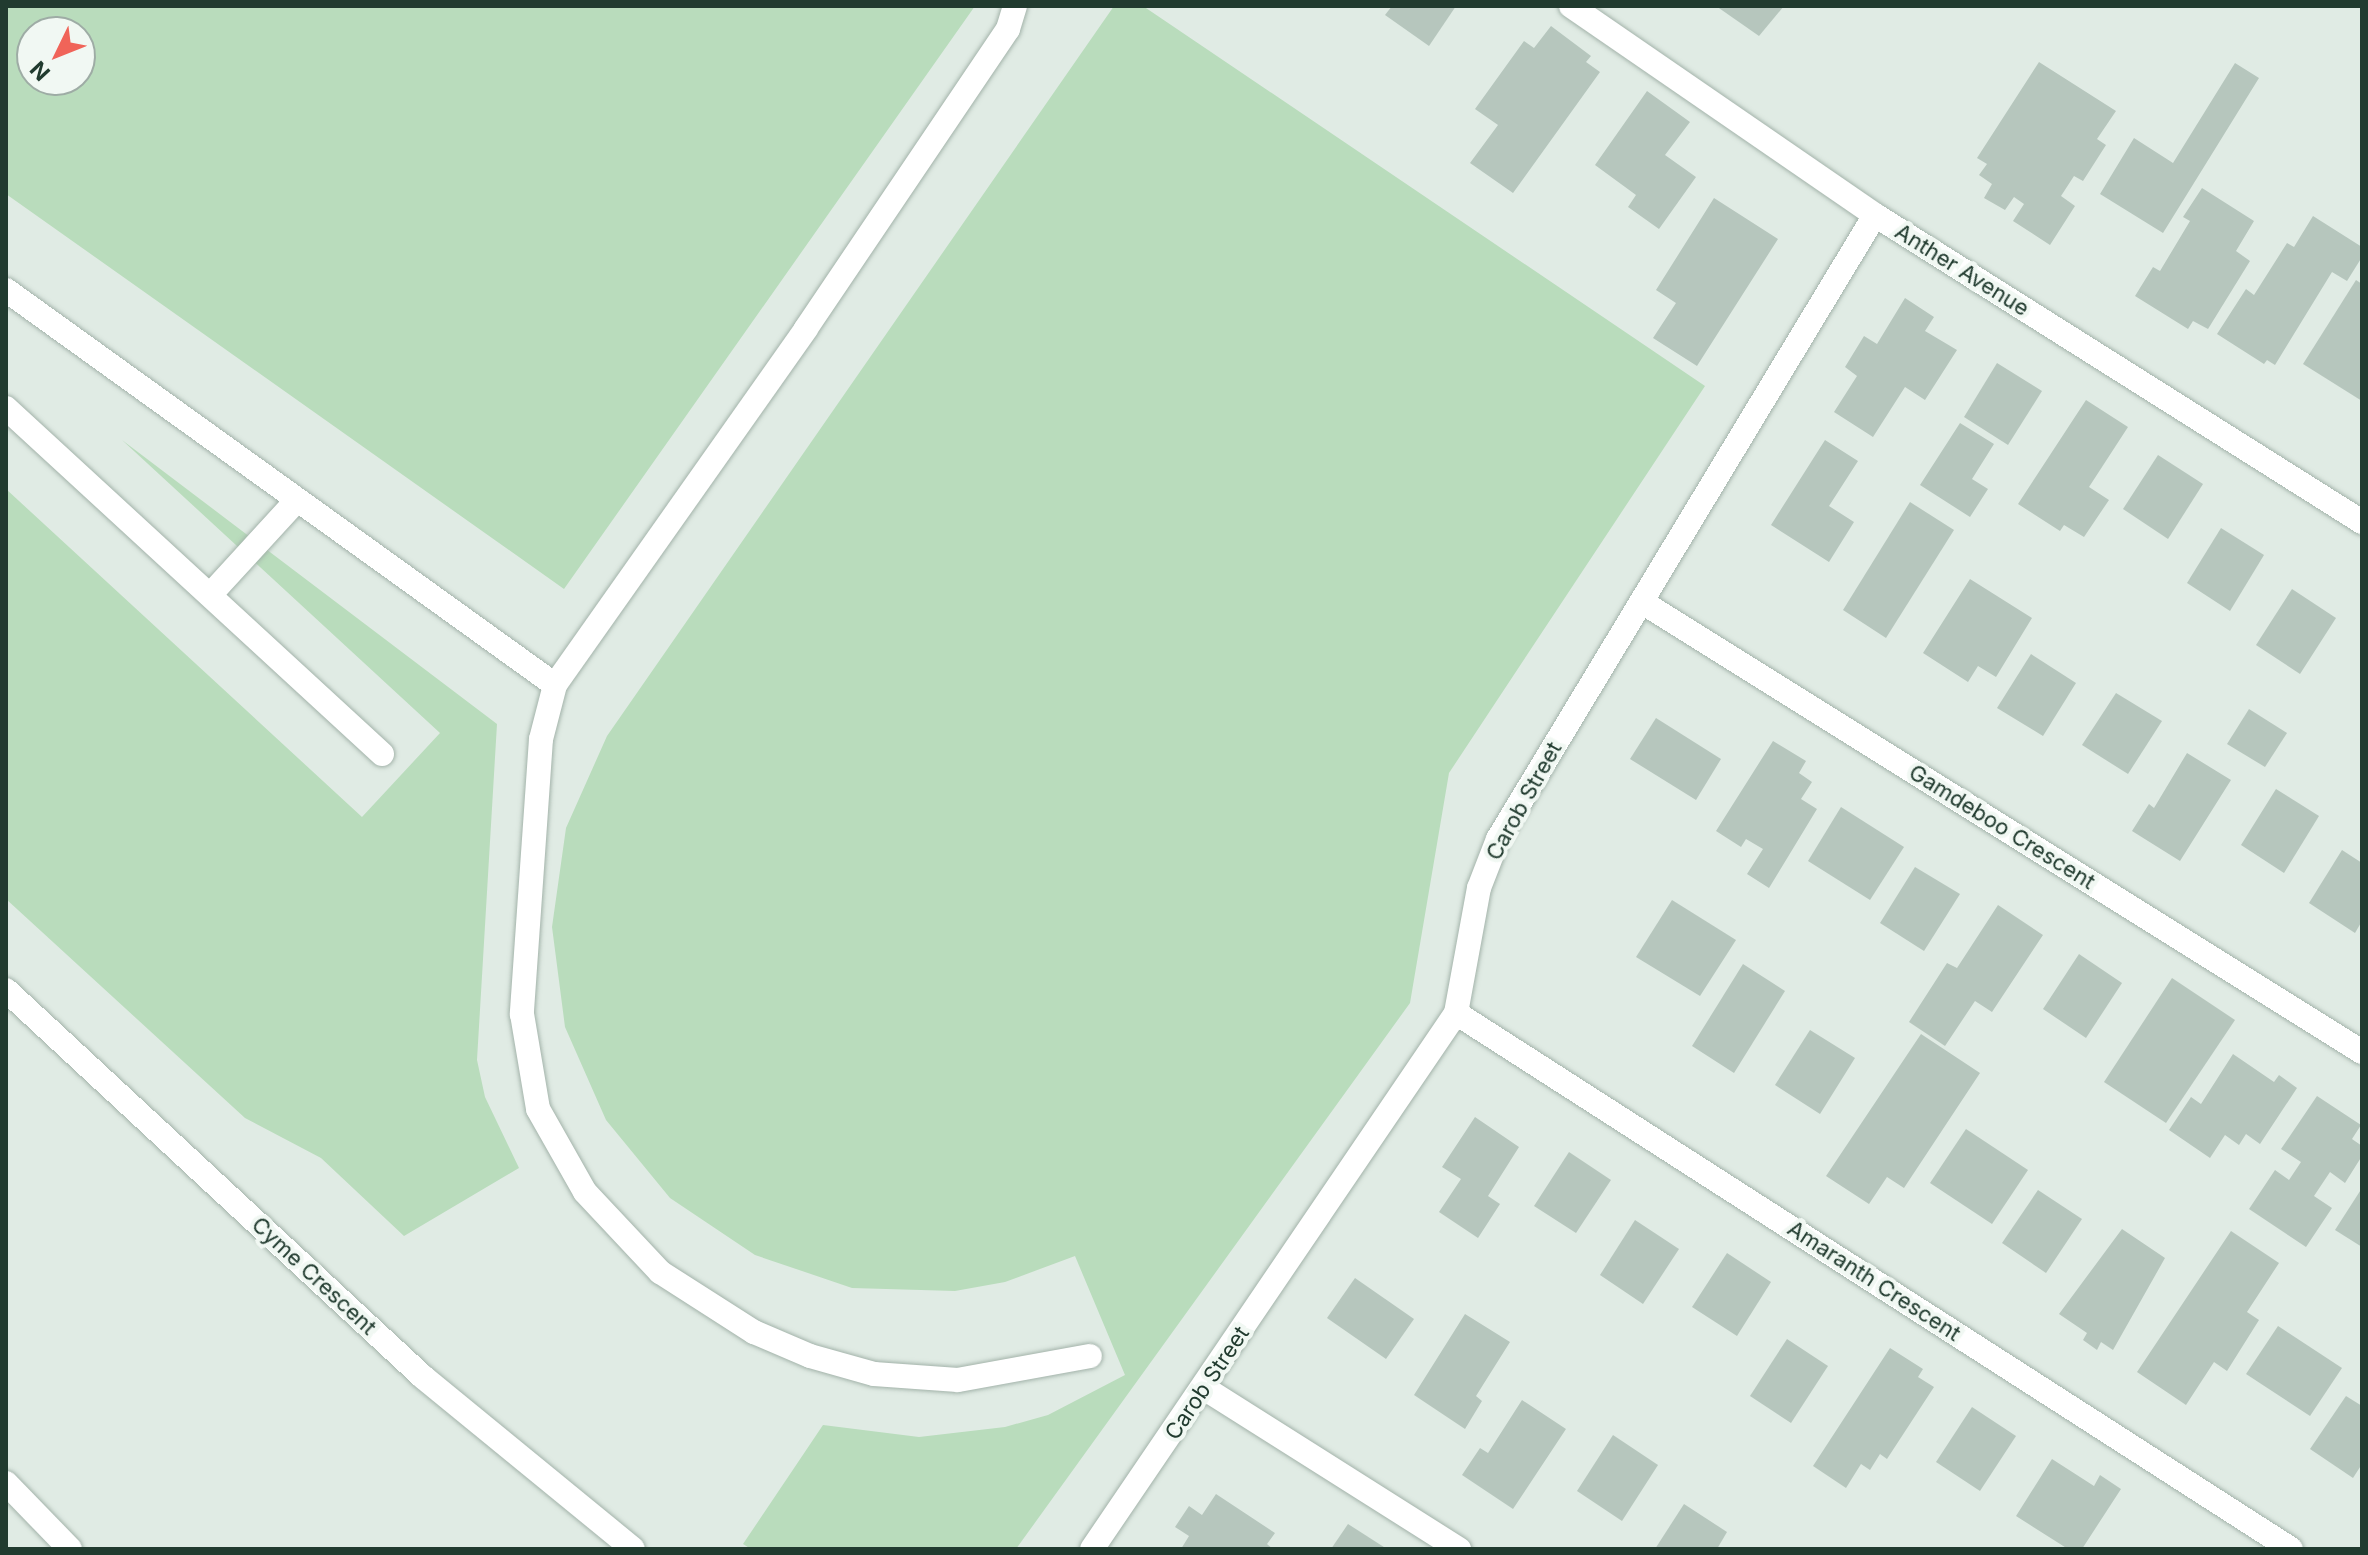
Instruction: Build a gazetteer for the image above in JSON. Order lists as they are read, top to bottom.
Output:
{
  "streets": {
    "street": [
      "Anther Avenue",
      "Carob Street",
      "Gamdeboo Crescent",
      "Cyme Crescent",
      "Amaranth Crescent"
    ]
  },
  "crossings": [
    ["Anther Avenue", "Carob Street"],
    ["Carob Street", "Gamdeboo Crescent"],
    ["Carob Street", "Amaranth Crescent"]
  ],
  "north": "bottom left"
}
